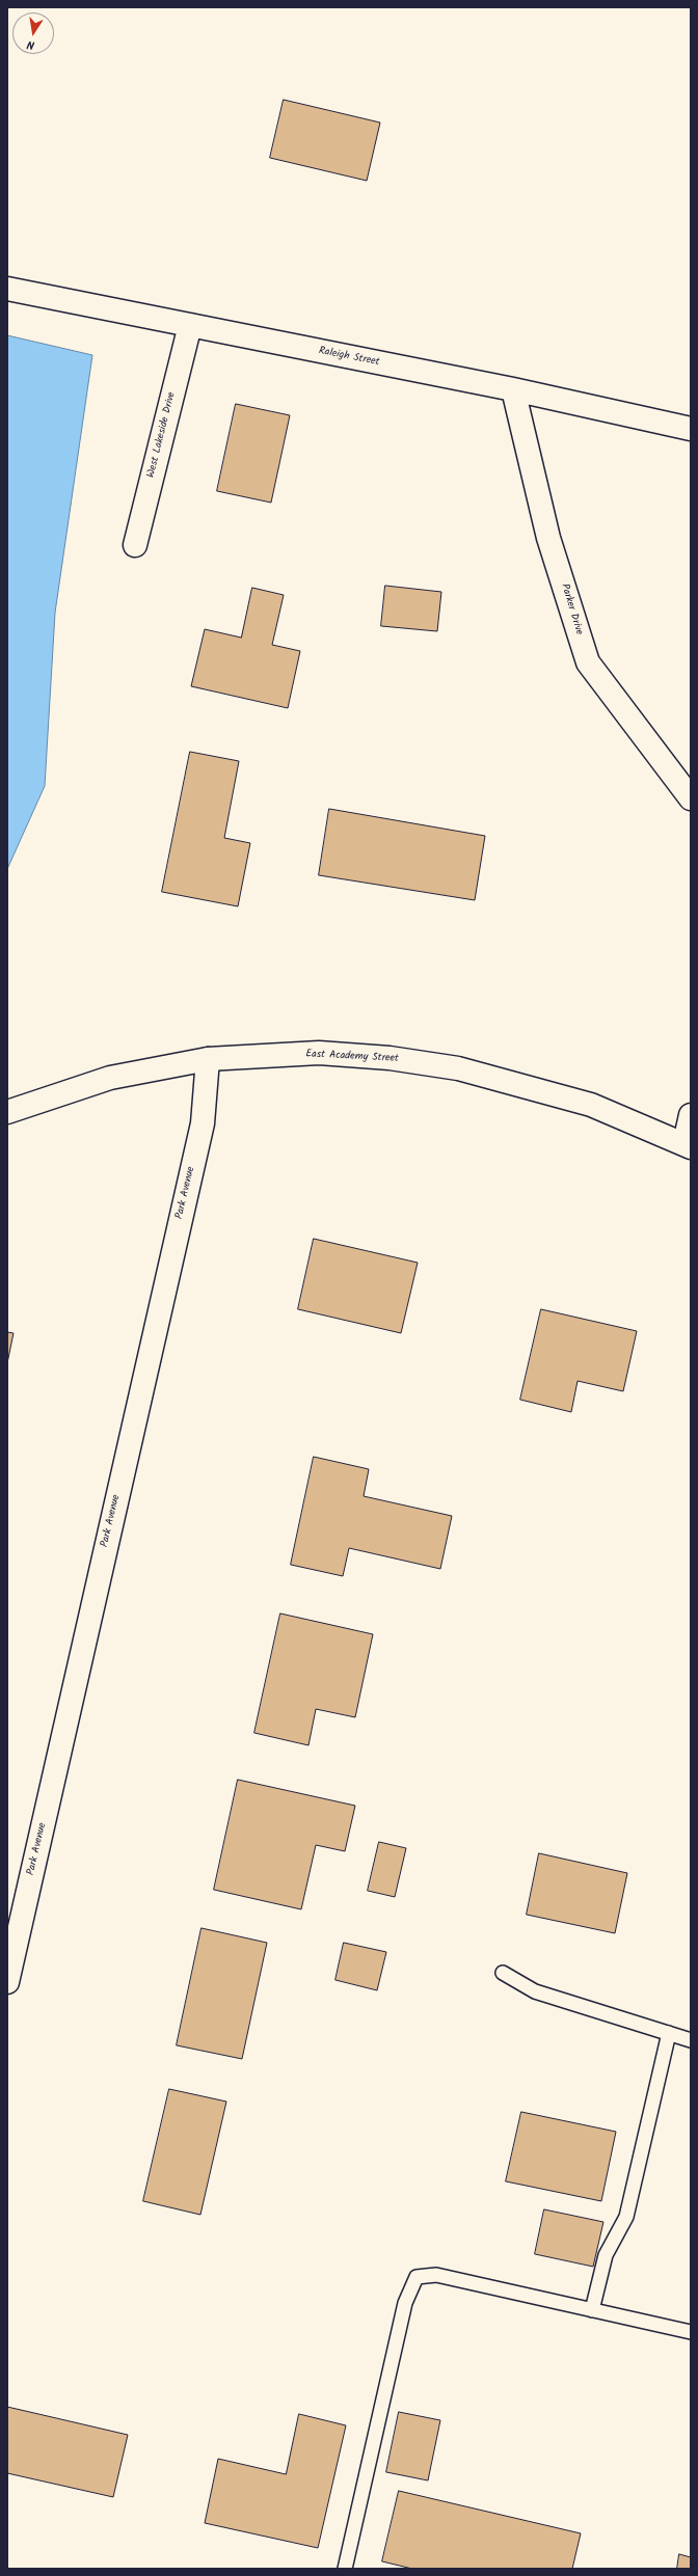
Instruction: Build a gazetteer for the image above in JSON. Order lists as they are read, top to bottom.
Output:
{
  "streets": {
    "street": [
      "Raleigh Street",
      "West Lakeside Drive",
      "Parker Drive",
      "East Academy Street",
      "Park Avenue"
    ]
  },
  "crossings": [
    ["Raleigh Street", "West Lakeside Drive"],
    ["Raleigh Street", "Parker Drive"],
    ["East Academy Street", "Park Avenue"]
  ],
  "north": "bottom"
}
